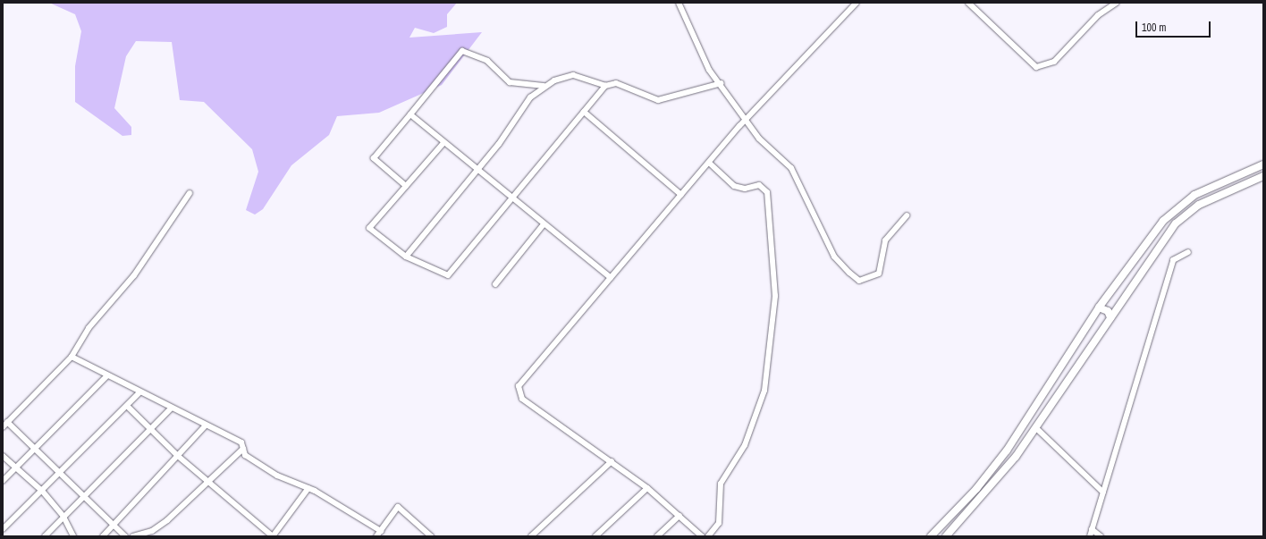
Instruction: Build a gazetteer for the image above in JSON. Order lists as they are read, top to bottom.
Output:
{
  "scale_bar": "100 m"
}
